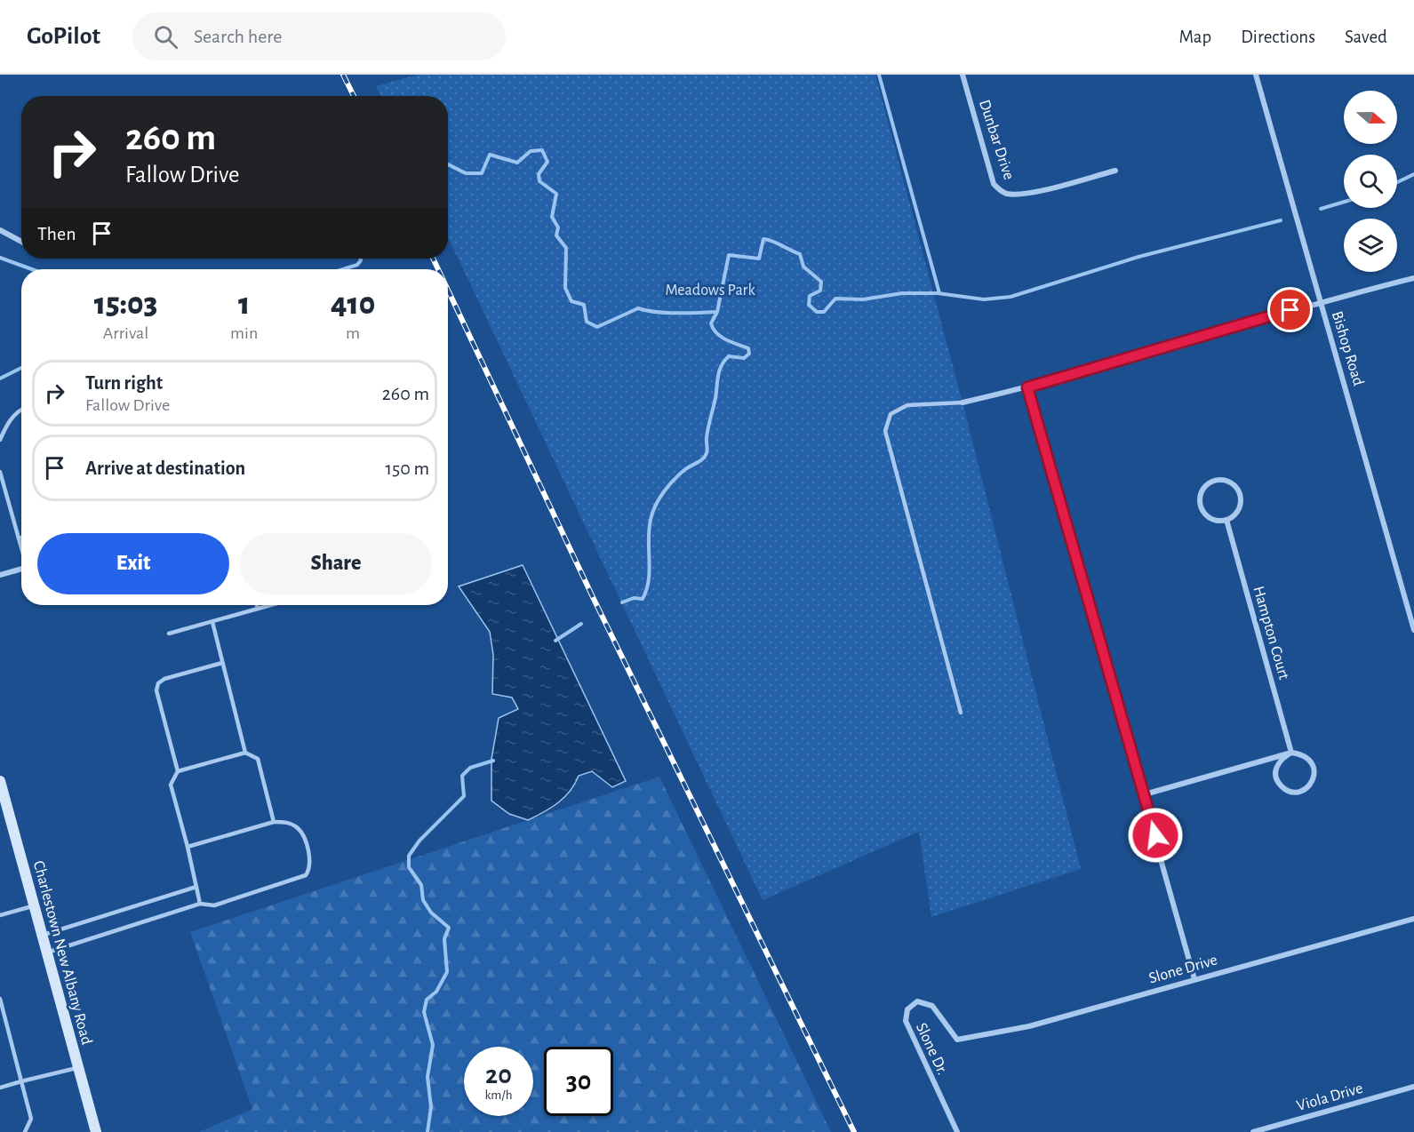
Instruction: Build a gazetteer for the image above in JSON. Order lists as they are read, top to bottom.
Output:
{
  "streets": {
    "main road": ["Charlestown New Albany Road"],
    "street": [
      "Dunbar Drive",
      "Bishop Road",
      "Hampton Court",
      "Slone Drive",
      "Slone Dr.",
      "Viola Drive"
    ]
  },
  "crossings": [
    ["Slone Drive", "Slone Dr."]
  ],
  "parks": ["Meadows Park"],
  "north": "right",
  "page": {
    "header": "GoPilot",
    "search": "Search here",
    "nav": ["Map", "Directions", "Saved"],
    "turn": ["260 m", "Fallow Drive"],
    "then": "Then",
    "eta": [
      "15:03",
      "Arrival",
      "1",
      "min",
      "410",
      "m"
    ],
    "list": [
      {
        "name": "Turn right",
        "note": "Fallow Drive",
        "value": "260 m"
      },
      {
        "name": "Arrive at destination",
        "value": "150 m"
      }
    ],
    "buttons": ["Exit", "Share"],
    "speed": "20 km/h",
    "limit": "30"
  }
}
